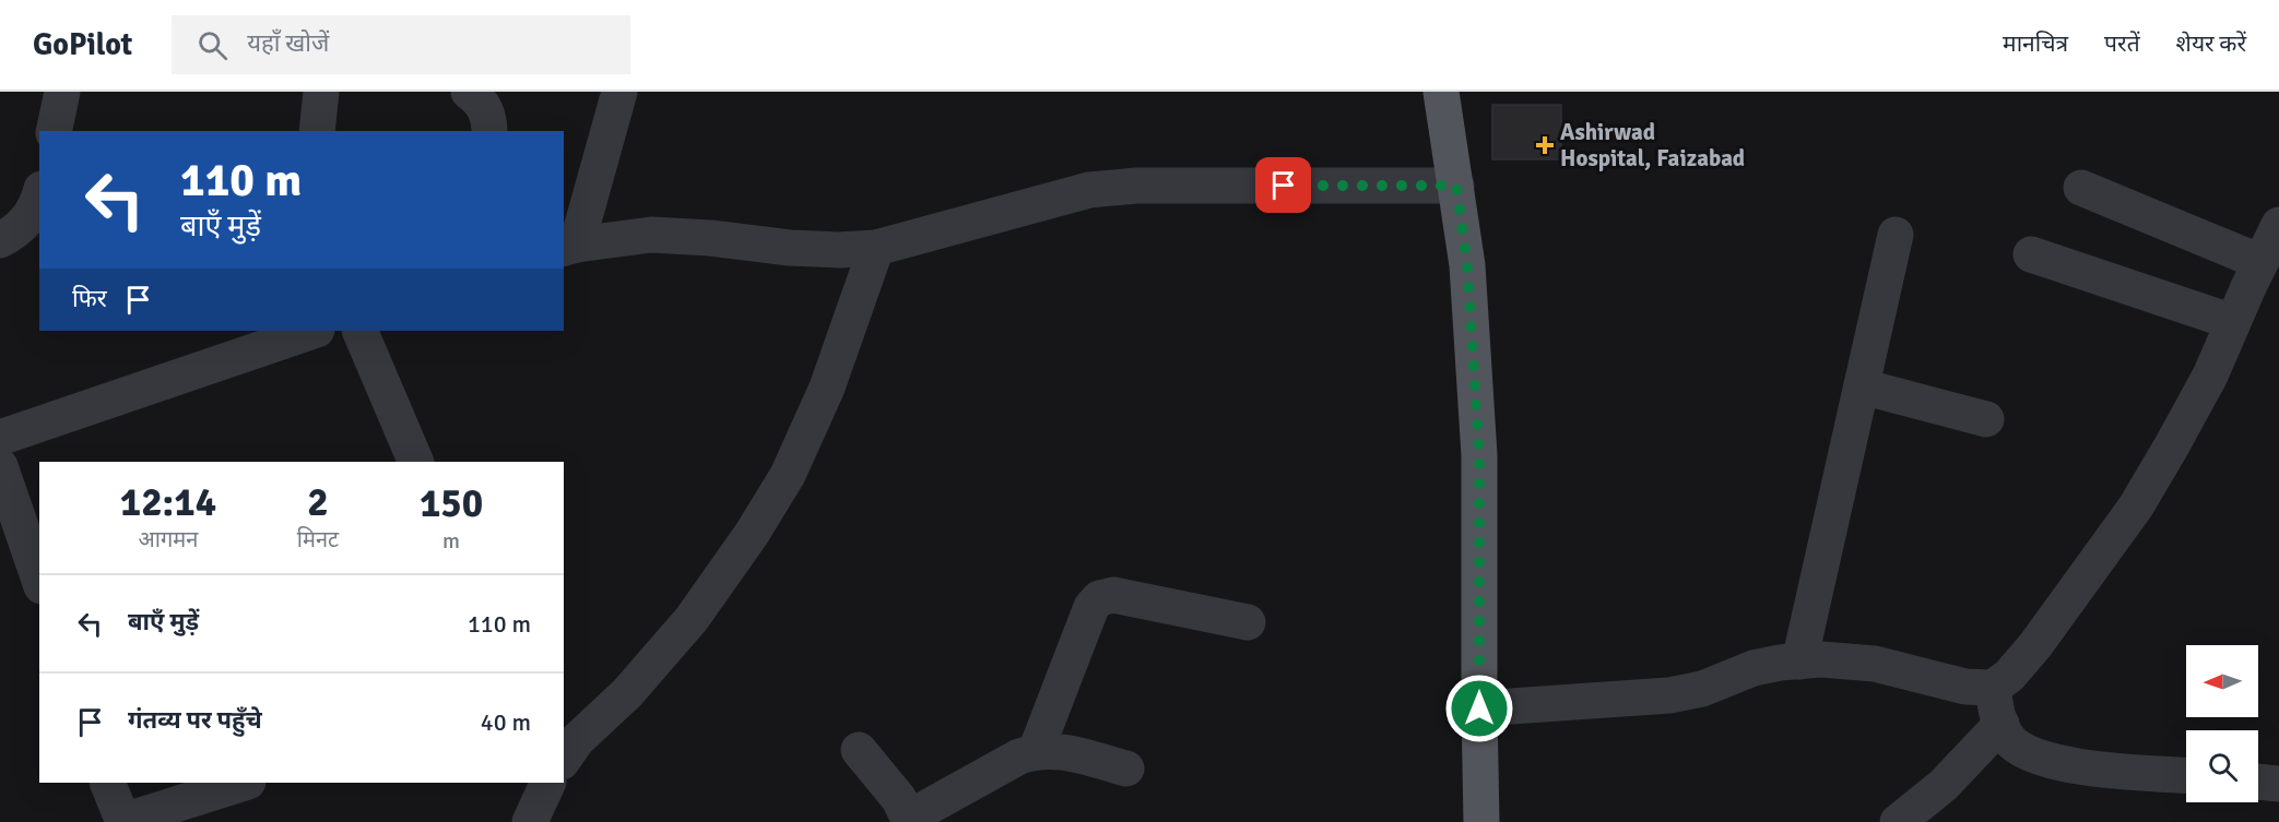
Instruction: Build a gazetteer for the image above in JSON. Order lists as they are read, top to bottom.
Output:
{
  "places": {
    "health": ["Ashirwad Hospital, Faizabad"]
  },
  "north": "left",
  "page": {
    "header": "GoPilot",
    "search": "यहाँ खोजें",
    "nav": ["मानचित्र", "परतें", "शेयर करें"],
    "turn": ["110 m", "बाएँ मुड़ें"],
    "then": "फिर",
    "eta": [
      "12:14",
      "आगमन",
      "2",
      "मिनट",
      "150",
      "m"
    ],
    "list": [
      {
        "name": "बाएँ मुड़ें",
        "value": "110 m"
      },
      {
        "name": "गंतव्य पर पहुँचे",
        "value": "40 m"
      }
    ]
  }
}
